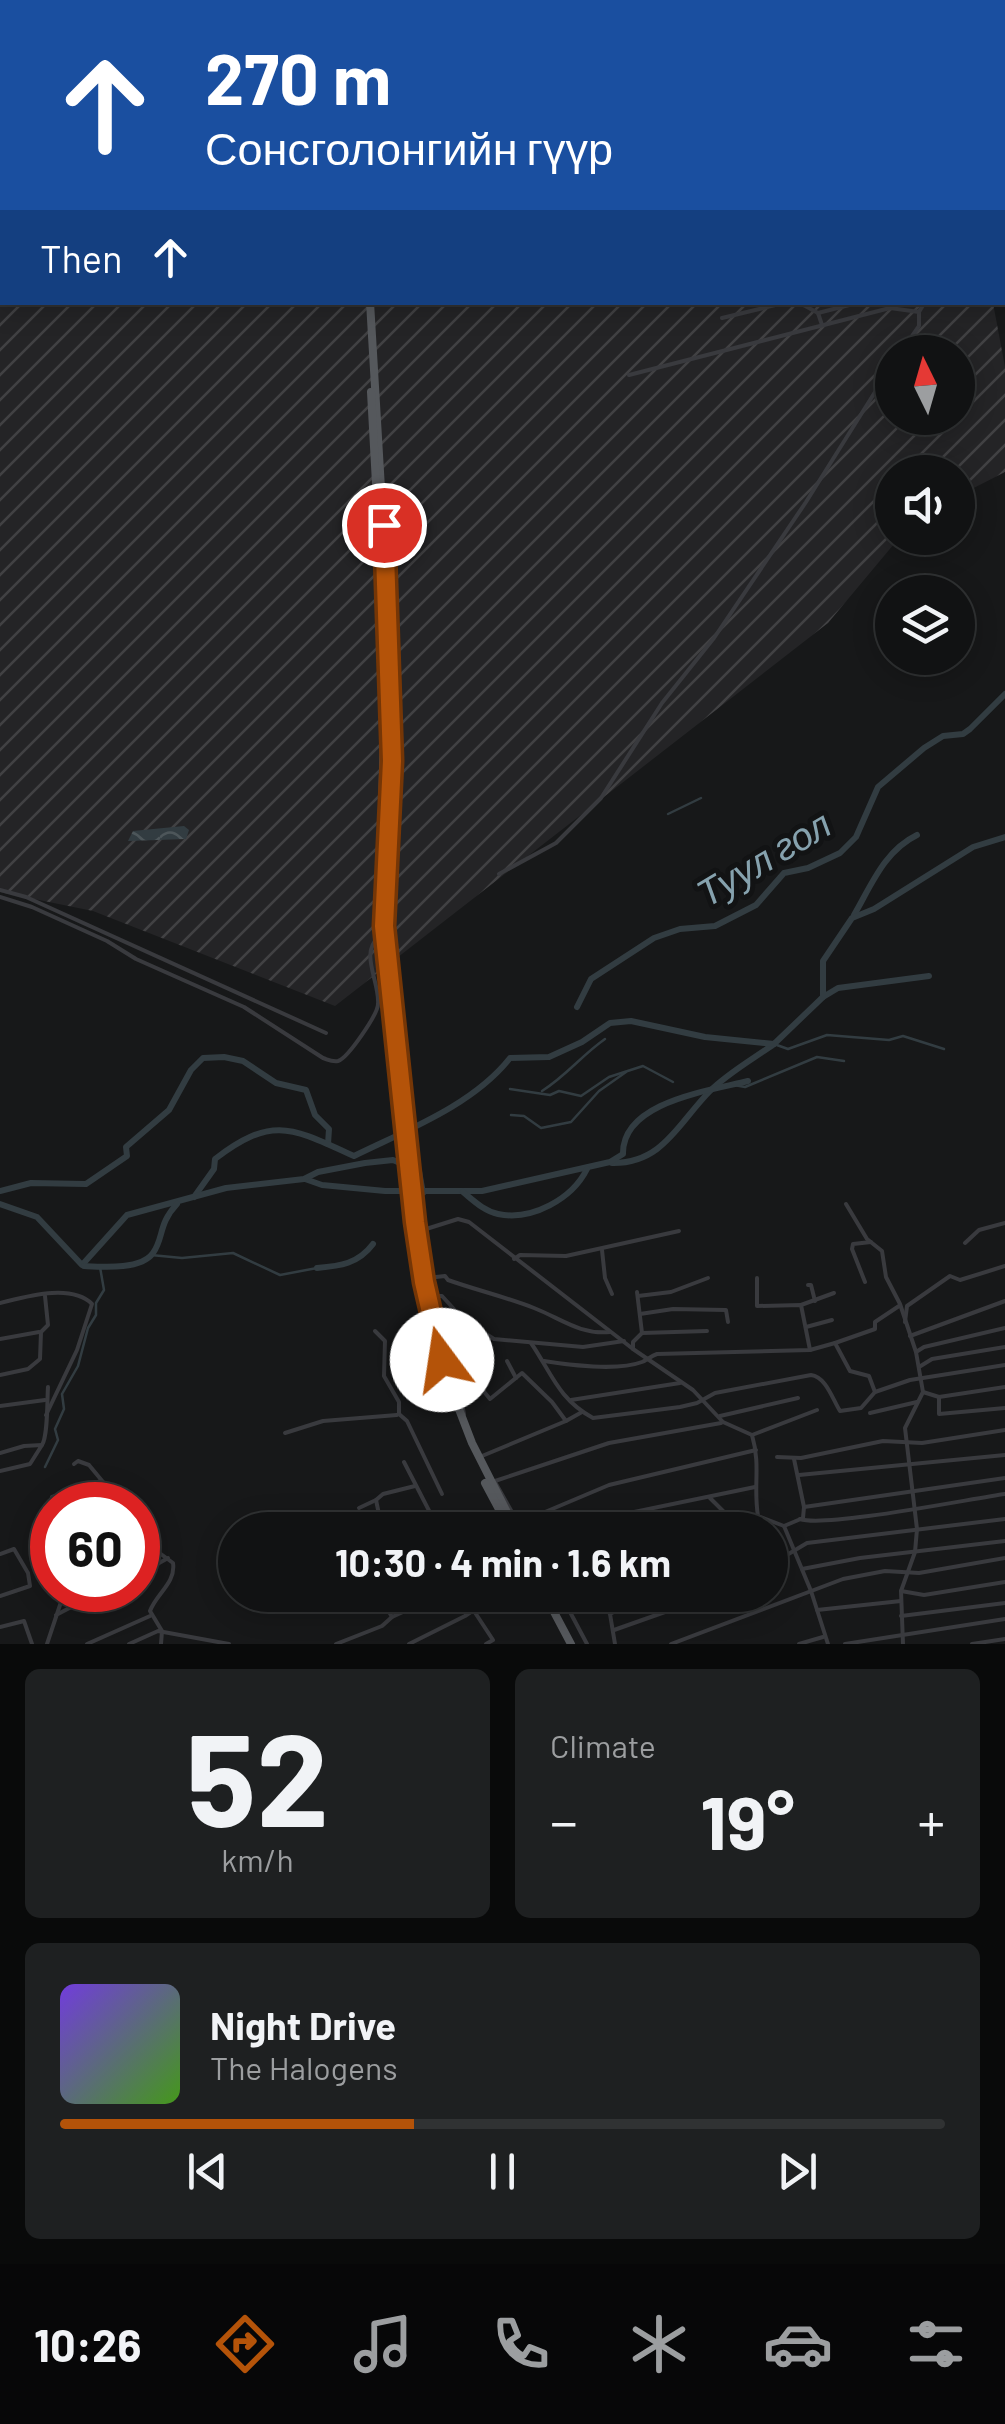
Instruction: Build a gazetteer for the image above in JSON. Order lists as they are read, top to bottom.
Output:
{
  "water": ["Туул гол"],
  "north": "top",
  "page": {
    "turn": ["270 m", "Сонсголонгийн гүүр"],
    "then": "Then",
    "limit": "60",
    "trip": "10:30 · 4 min · 1.6 km",
    "tile": [
      ["52", "km/h"],
      "Climate"
    ],
    "heat": ["−", "19°", "+"],
    "song": ["Night Drive", "The Halogens"],
    "tabs": "10:26"
  }
}
